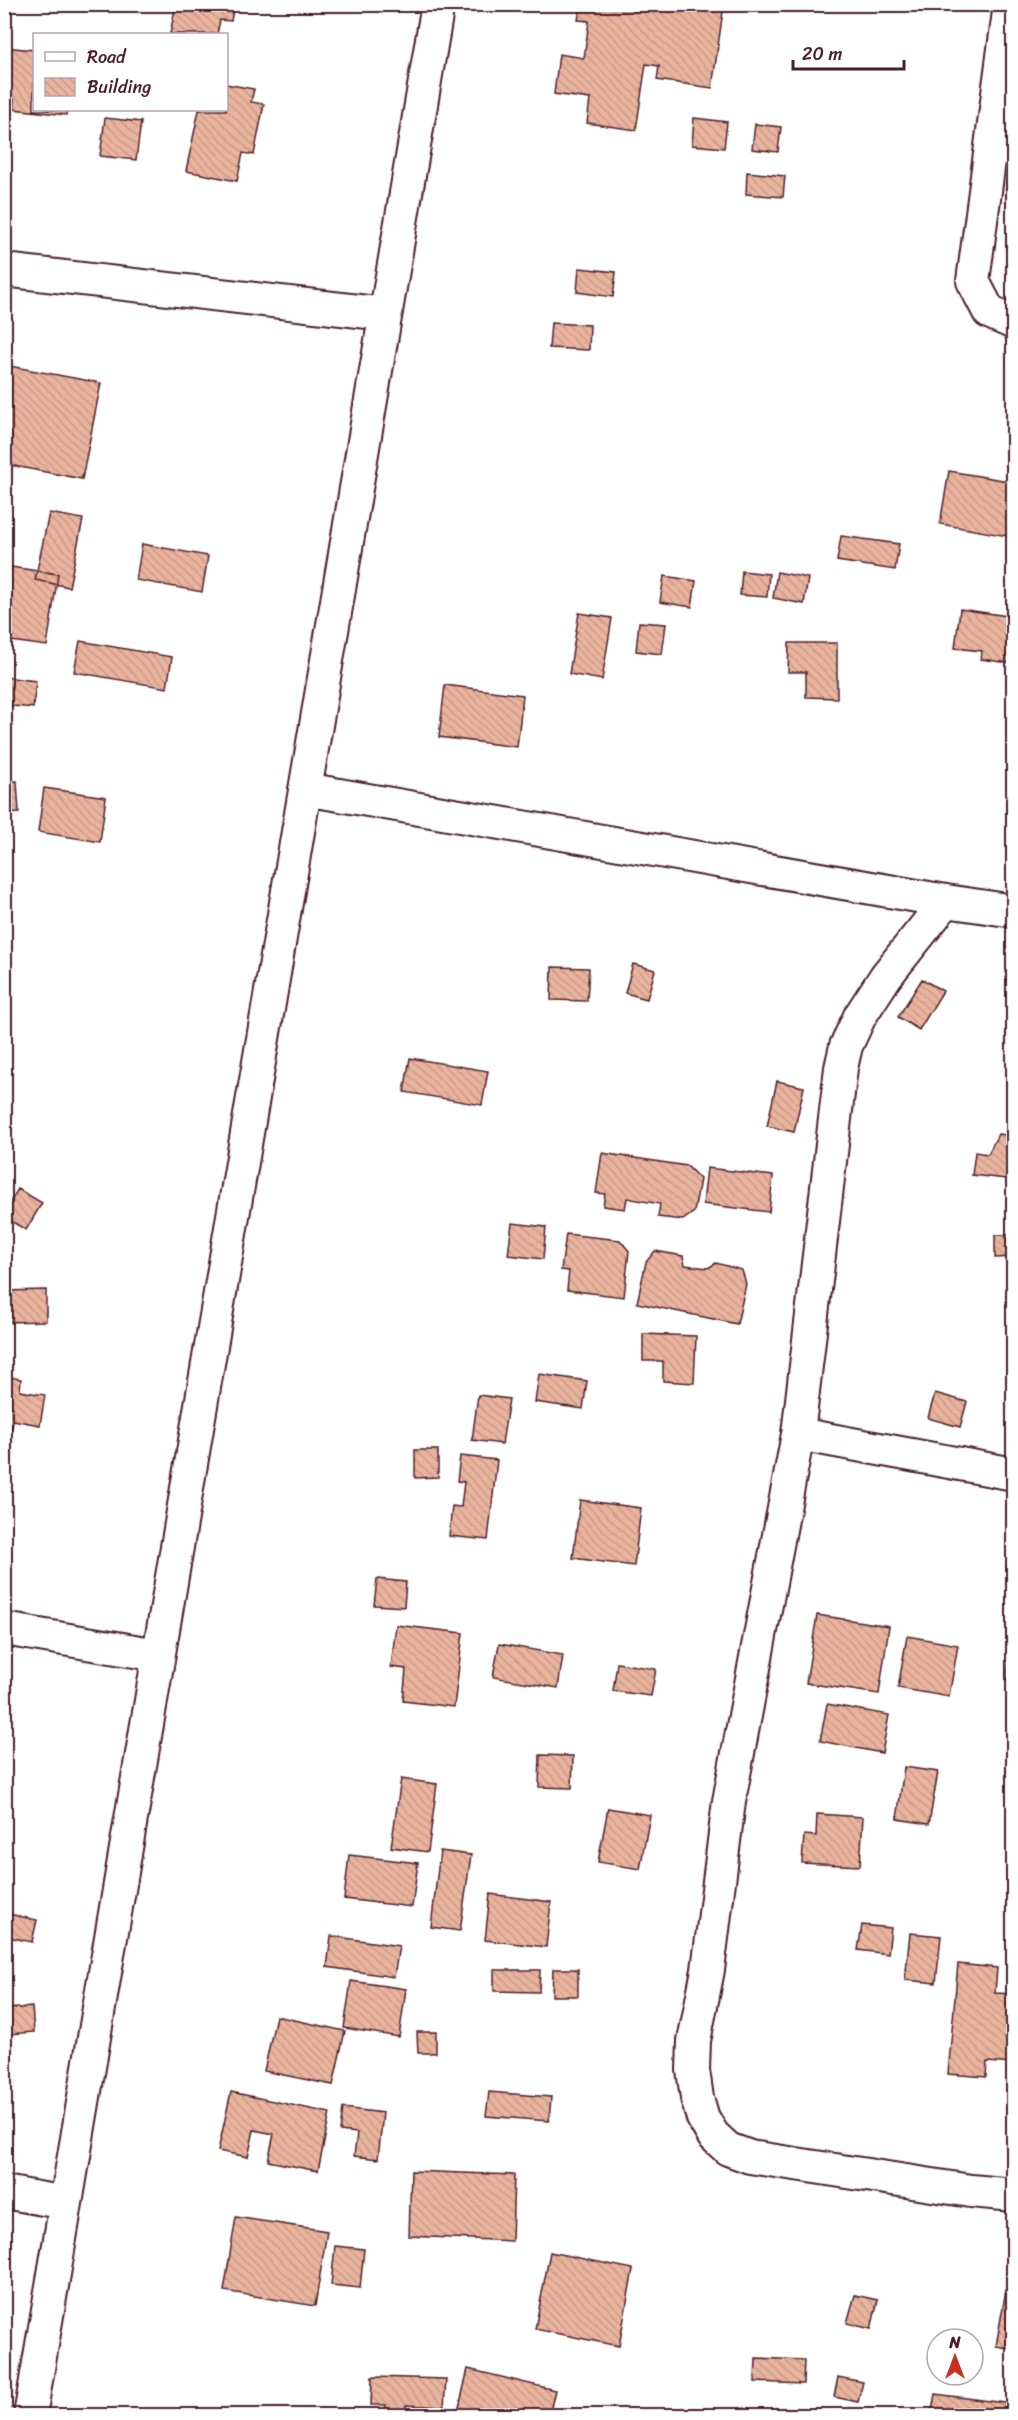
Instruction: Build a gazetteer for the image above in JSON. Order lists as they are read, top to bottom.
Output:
{
  "legend": ["Road", "Building"],
  "scale_bar": "20 m",
  "north": "top"
}
